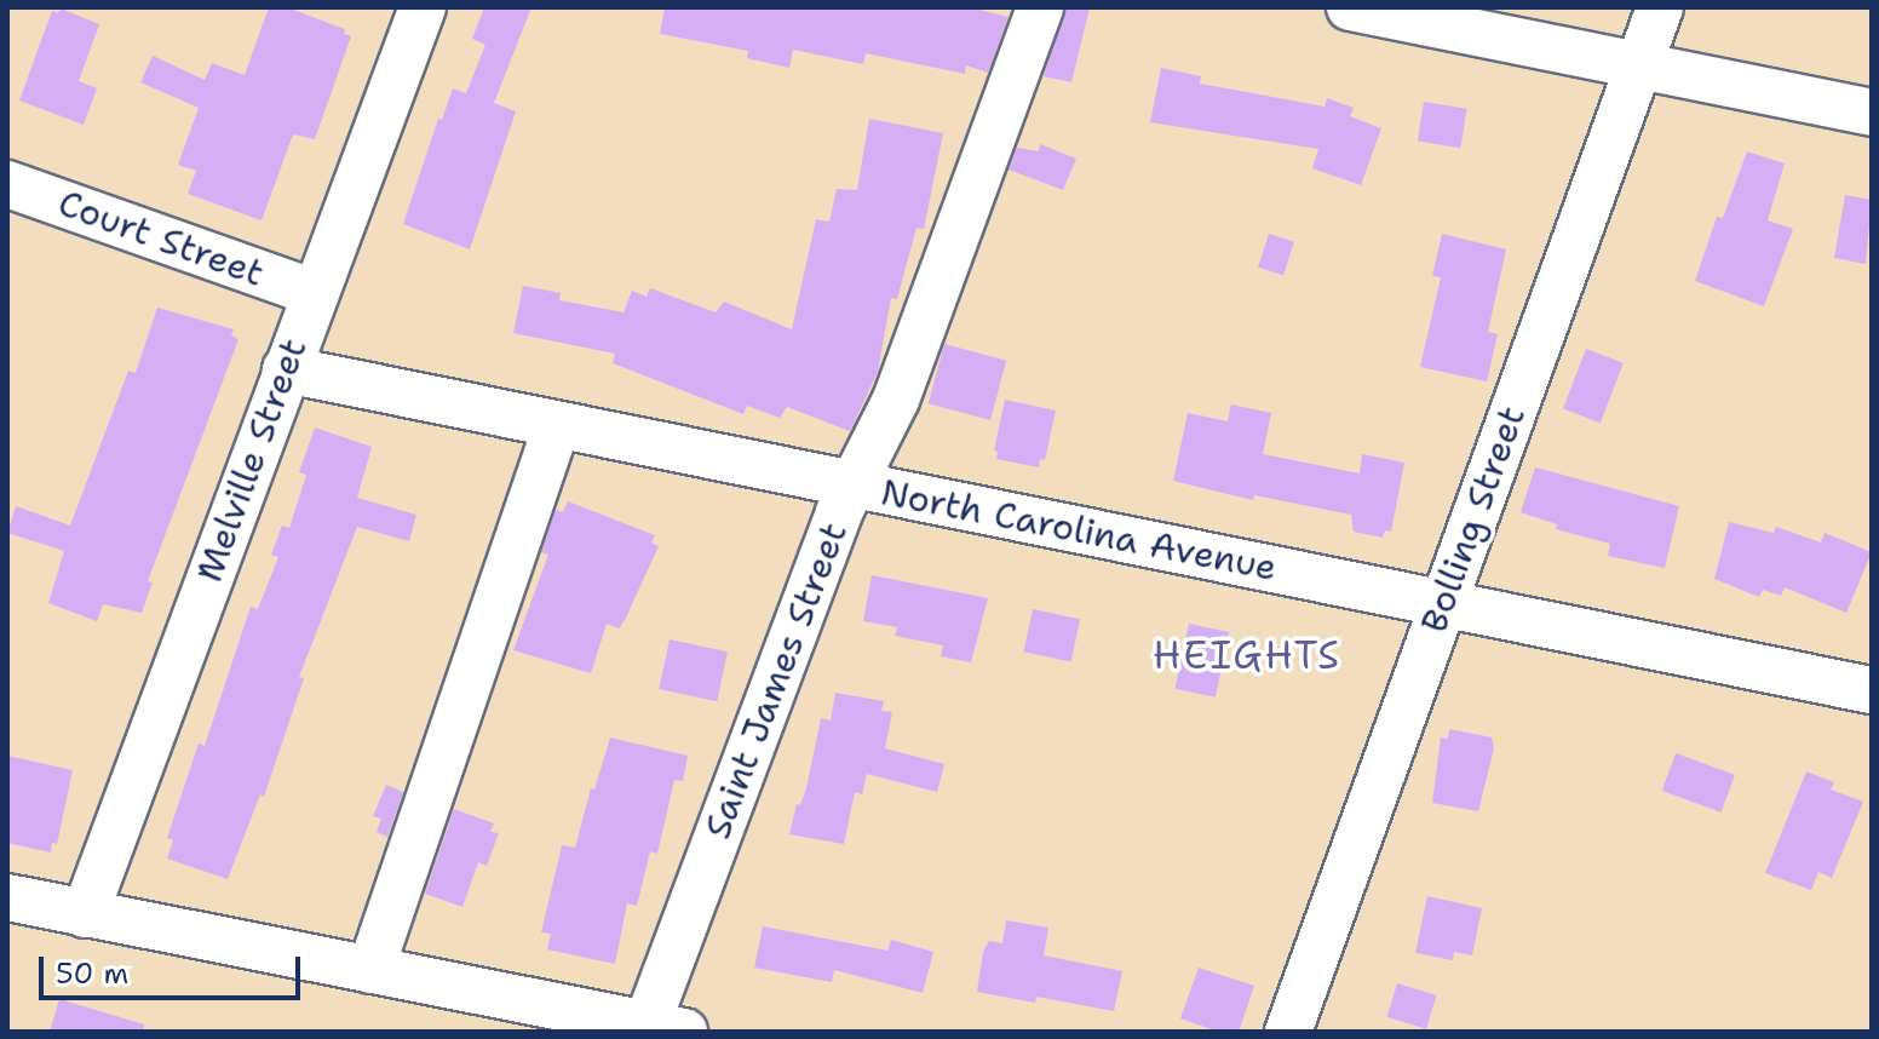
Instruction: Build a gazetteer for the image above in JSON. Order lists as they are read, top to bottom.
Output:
{
  "streets": {
    "street": [
      "Court Street",
      "Melville Street",
      "Bolling Street",
      "North Carolina Avenue",
      "Saint James Street"
    ]
  },
  "crossings": [
    ["Court Street", "Melville Street"],
    ["Melville Street", "North Carolina Avenue"],
    ["Bolling Street", "North Carolina Avenue"],
    ["North Carolina Avenue", "Saint James Street"]
  ],
  "districts": ["HEIGHTS"],
  "scale_bar": "50 m"
}
